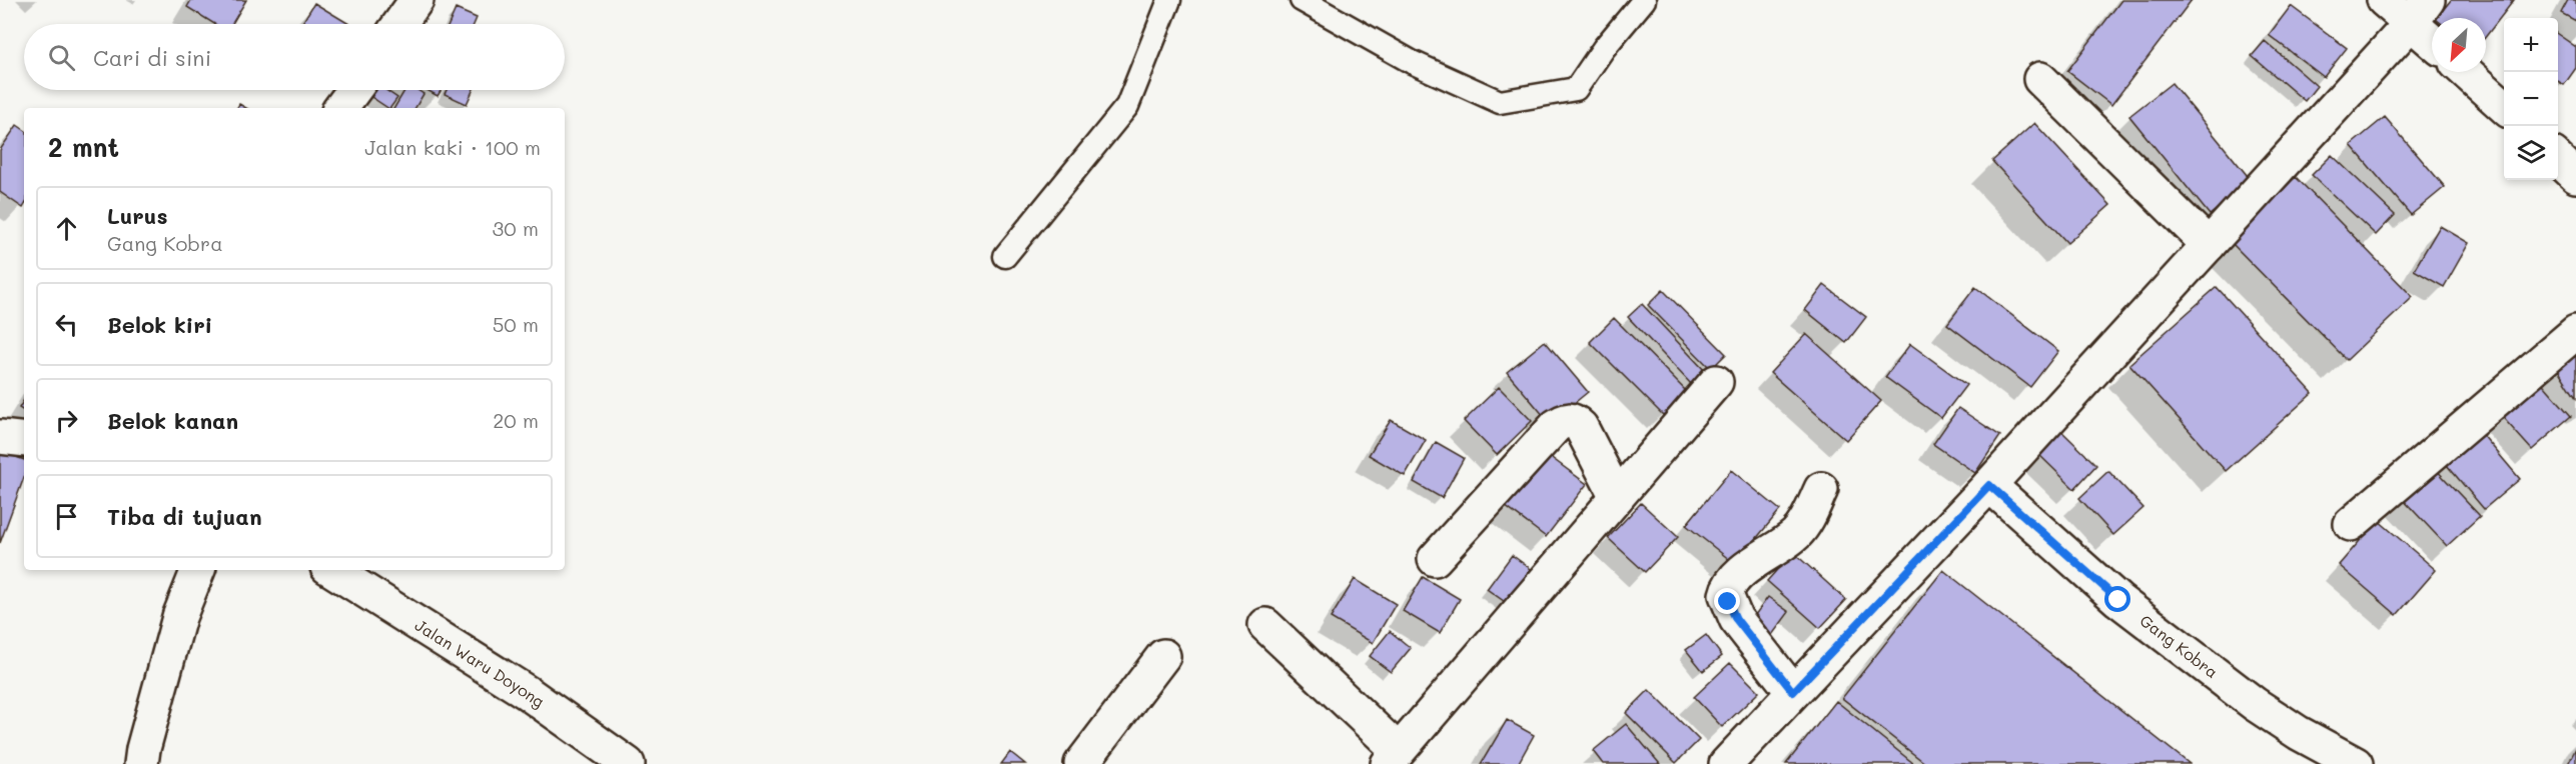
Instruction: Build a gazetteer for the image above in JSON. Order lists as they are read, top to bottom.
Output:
{
  "streets": {
    "street": ["Gang Kobra", "Jalan Waru Doyong"]
  },
  "north": "bottom left",
  "page": {
    "map_buttons": ["+", "−"],
    "search": "Cari di sini",
    "heading": ["2 mnt", "Jalan kaki · 100 m"],
    "list": [
      ["Lurus", "Gang Kobra", "30 m"],
      ["Belok kiri", "50 m"],
      ["Belok kanan", "20 m"],
      "Tiba di tujuan"
    ]
  }
}
